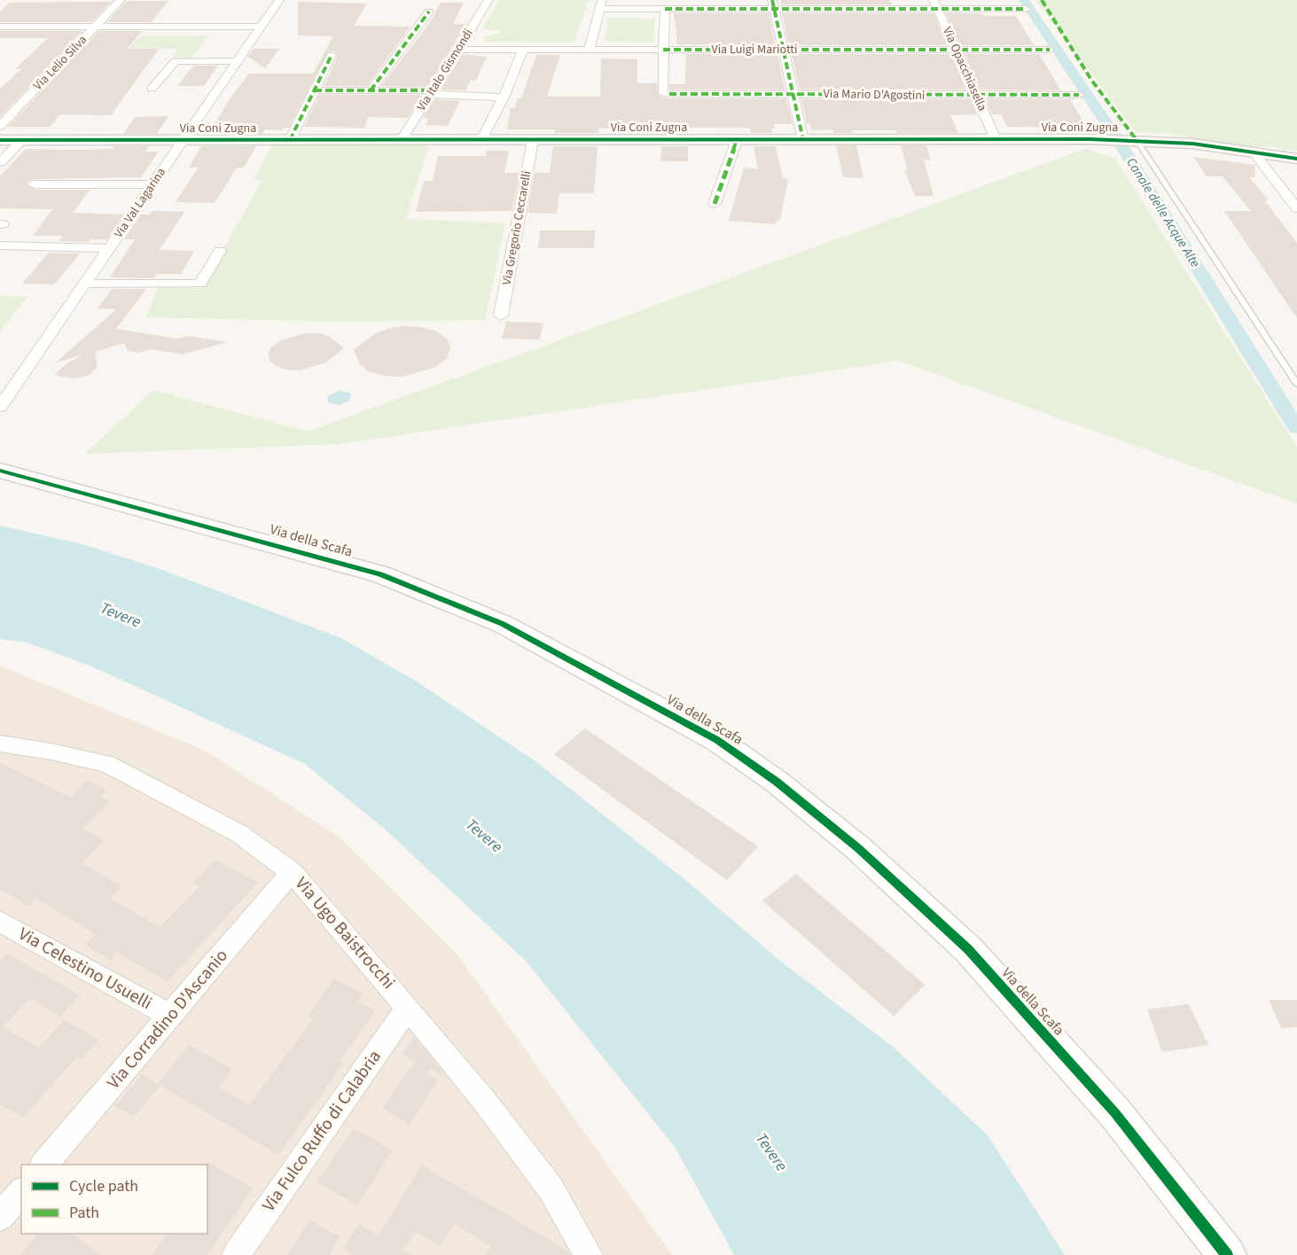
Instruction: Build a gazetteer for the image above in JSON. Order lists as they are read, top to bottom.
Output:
{
  "streets": {
    "street": [
      "Via Luigi Mariotti",
      "Via Lelio Silva",
      "Via Opacchiasella",
      "Via Italo Gismondi",
      "Via Mario D'Agostini",
      "Via Coni Zugna",
      "Via Val Lagarina",
      "Via Gregorio Ceccarelli",
      "Via della Scafa",
      "Via Ugo Baistrocchi",
      "Via Celestino Usuelli",
      "Via Corradino D'Ascanio",
      "Via Fulco Ruffo di Calabria"
    ]
  },
  "crossings": [
    ["Via Luigi Mariotti", "Via Opacchiasella"],
    ["Via Luigi Mariotti", "Via Italo Gismondi"],
    ["Via Luigi Mariotti", "Via Mario D'Agostini"],
    ["Via Opacchiasella", "Via Mario D'Agostini"],
    ["Via Opacchiasella", "Via Coni Zugna"],
    ["Via Italo Gismondi", "Via Coni Zugna"],
    ["Via Coni Zugna", "Via Val Lagarina"],
    ["Via Coni Zugna", "Via Gregorio Ceccarelli"],
    ["Via Ugo Baistrocchi", "Via Corradino D'Ascanio"],
    ["Via Ugo Baistrocchi", "Via Fulco Ruffo di Calabria"],
    ["Via Celestino Usuelli", "Via Corradino D'Ascanio"]
  ],
  "water": ["Canale delle Acque Alte", "Tevere"],
  "legend": ["Cycle path", "Path"]
}
